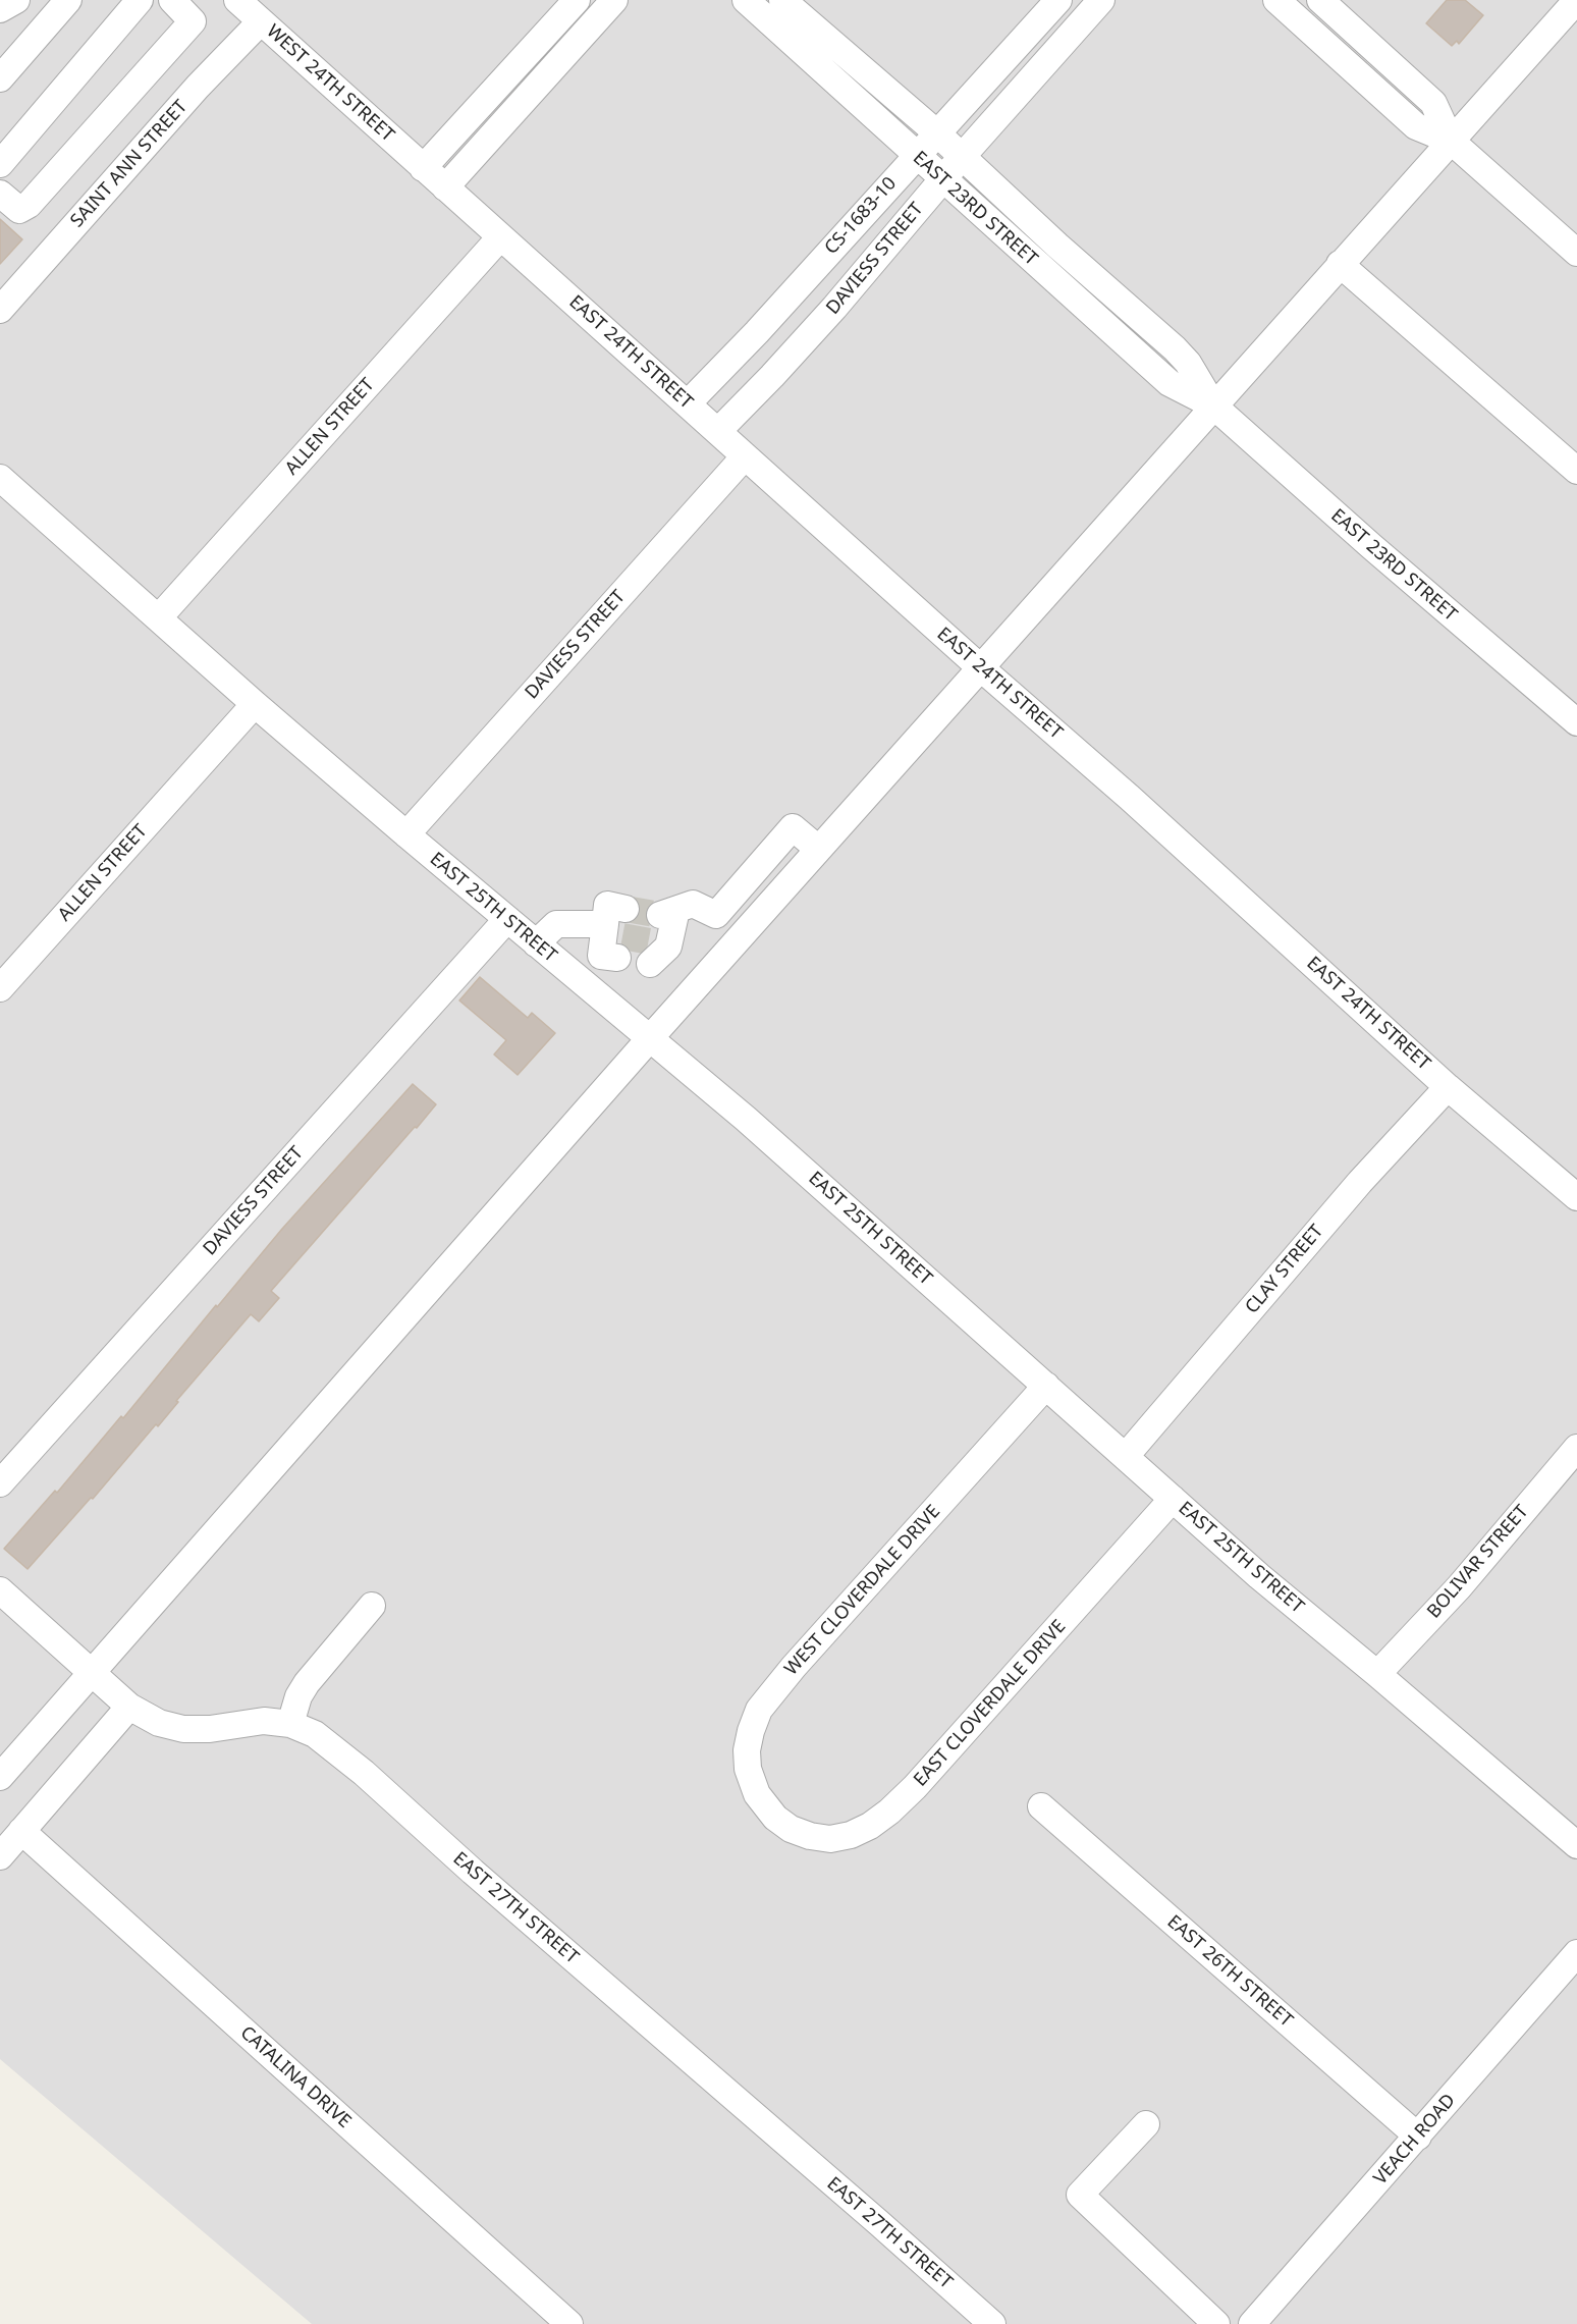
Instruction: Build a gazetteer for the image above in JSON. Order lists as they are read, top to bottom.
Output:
{
  "streets": {
    "street": [
      "WEST 24TH STREET",
      "SAINT ANN STREET",
      "EAST 23RD STREET",
      "CS-1683-10",
      "DAVIESS STREET",
      "EAST 24TH STREET",
      "ALLEN STREET",
      "EAST 25TH STREET",
      "CLAY STREET",
      "BOLIVAR STREET",
      "WEST CLOVERDALE DRIVE",
      "EAST CLOVERDALE DRIVE",
      "EAST 27TH STREET",
      "EAST 26TH STREET",
      "CATALINA DRIVE",
      "VEACH ROAD"
    ]
  },
  "crossings": [
    ["WEST 24TH STREET", "SAINT ANN STREET"],
    ["WEST 24TH STREET", "EAST 24TH STREET"],
    ["EAST 23RD STREET", "CS-1683-10"],
    ["EAST 23RD STREET", "DAVIESS STREET"],
    ["CS-1683-10", "EAST 24TH STREET"],
    ["DAVIESS STREET", "EAST 24TH STREET"],
    ["DAVIESS STREET", "EAST 25TH STREET"],
    ["EAST 24TH STREET", "ALLEN STREET"],
    ["EAST 24TH STREET", "CLAY STREET"],
    ["ALLEN STREET", "EAST 25TH STREET"],
    ["EAST 25TH STREET", "CLAY STREET"],
    ["EAST 25TH STREET", "BOLIVAR STREET"],
    ["EAST 25TH STREET", "WEST CLOVERDALE DRIVE"],
    ["EAST 25TH STREET", "EAST CLOVERDALE DRIVE"],
    ["WEST CLOVERDALE DRIVE", "EAST CLOVERDALE DRIVE"],
    ["EAST 26TH STREET", "VEACH ROAD"]
  ]
}
